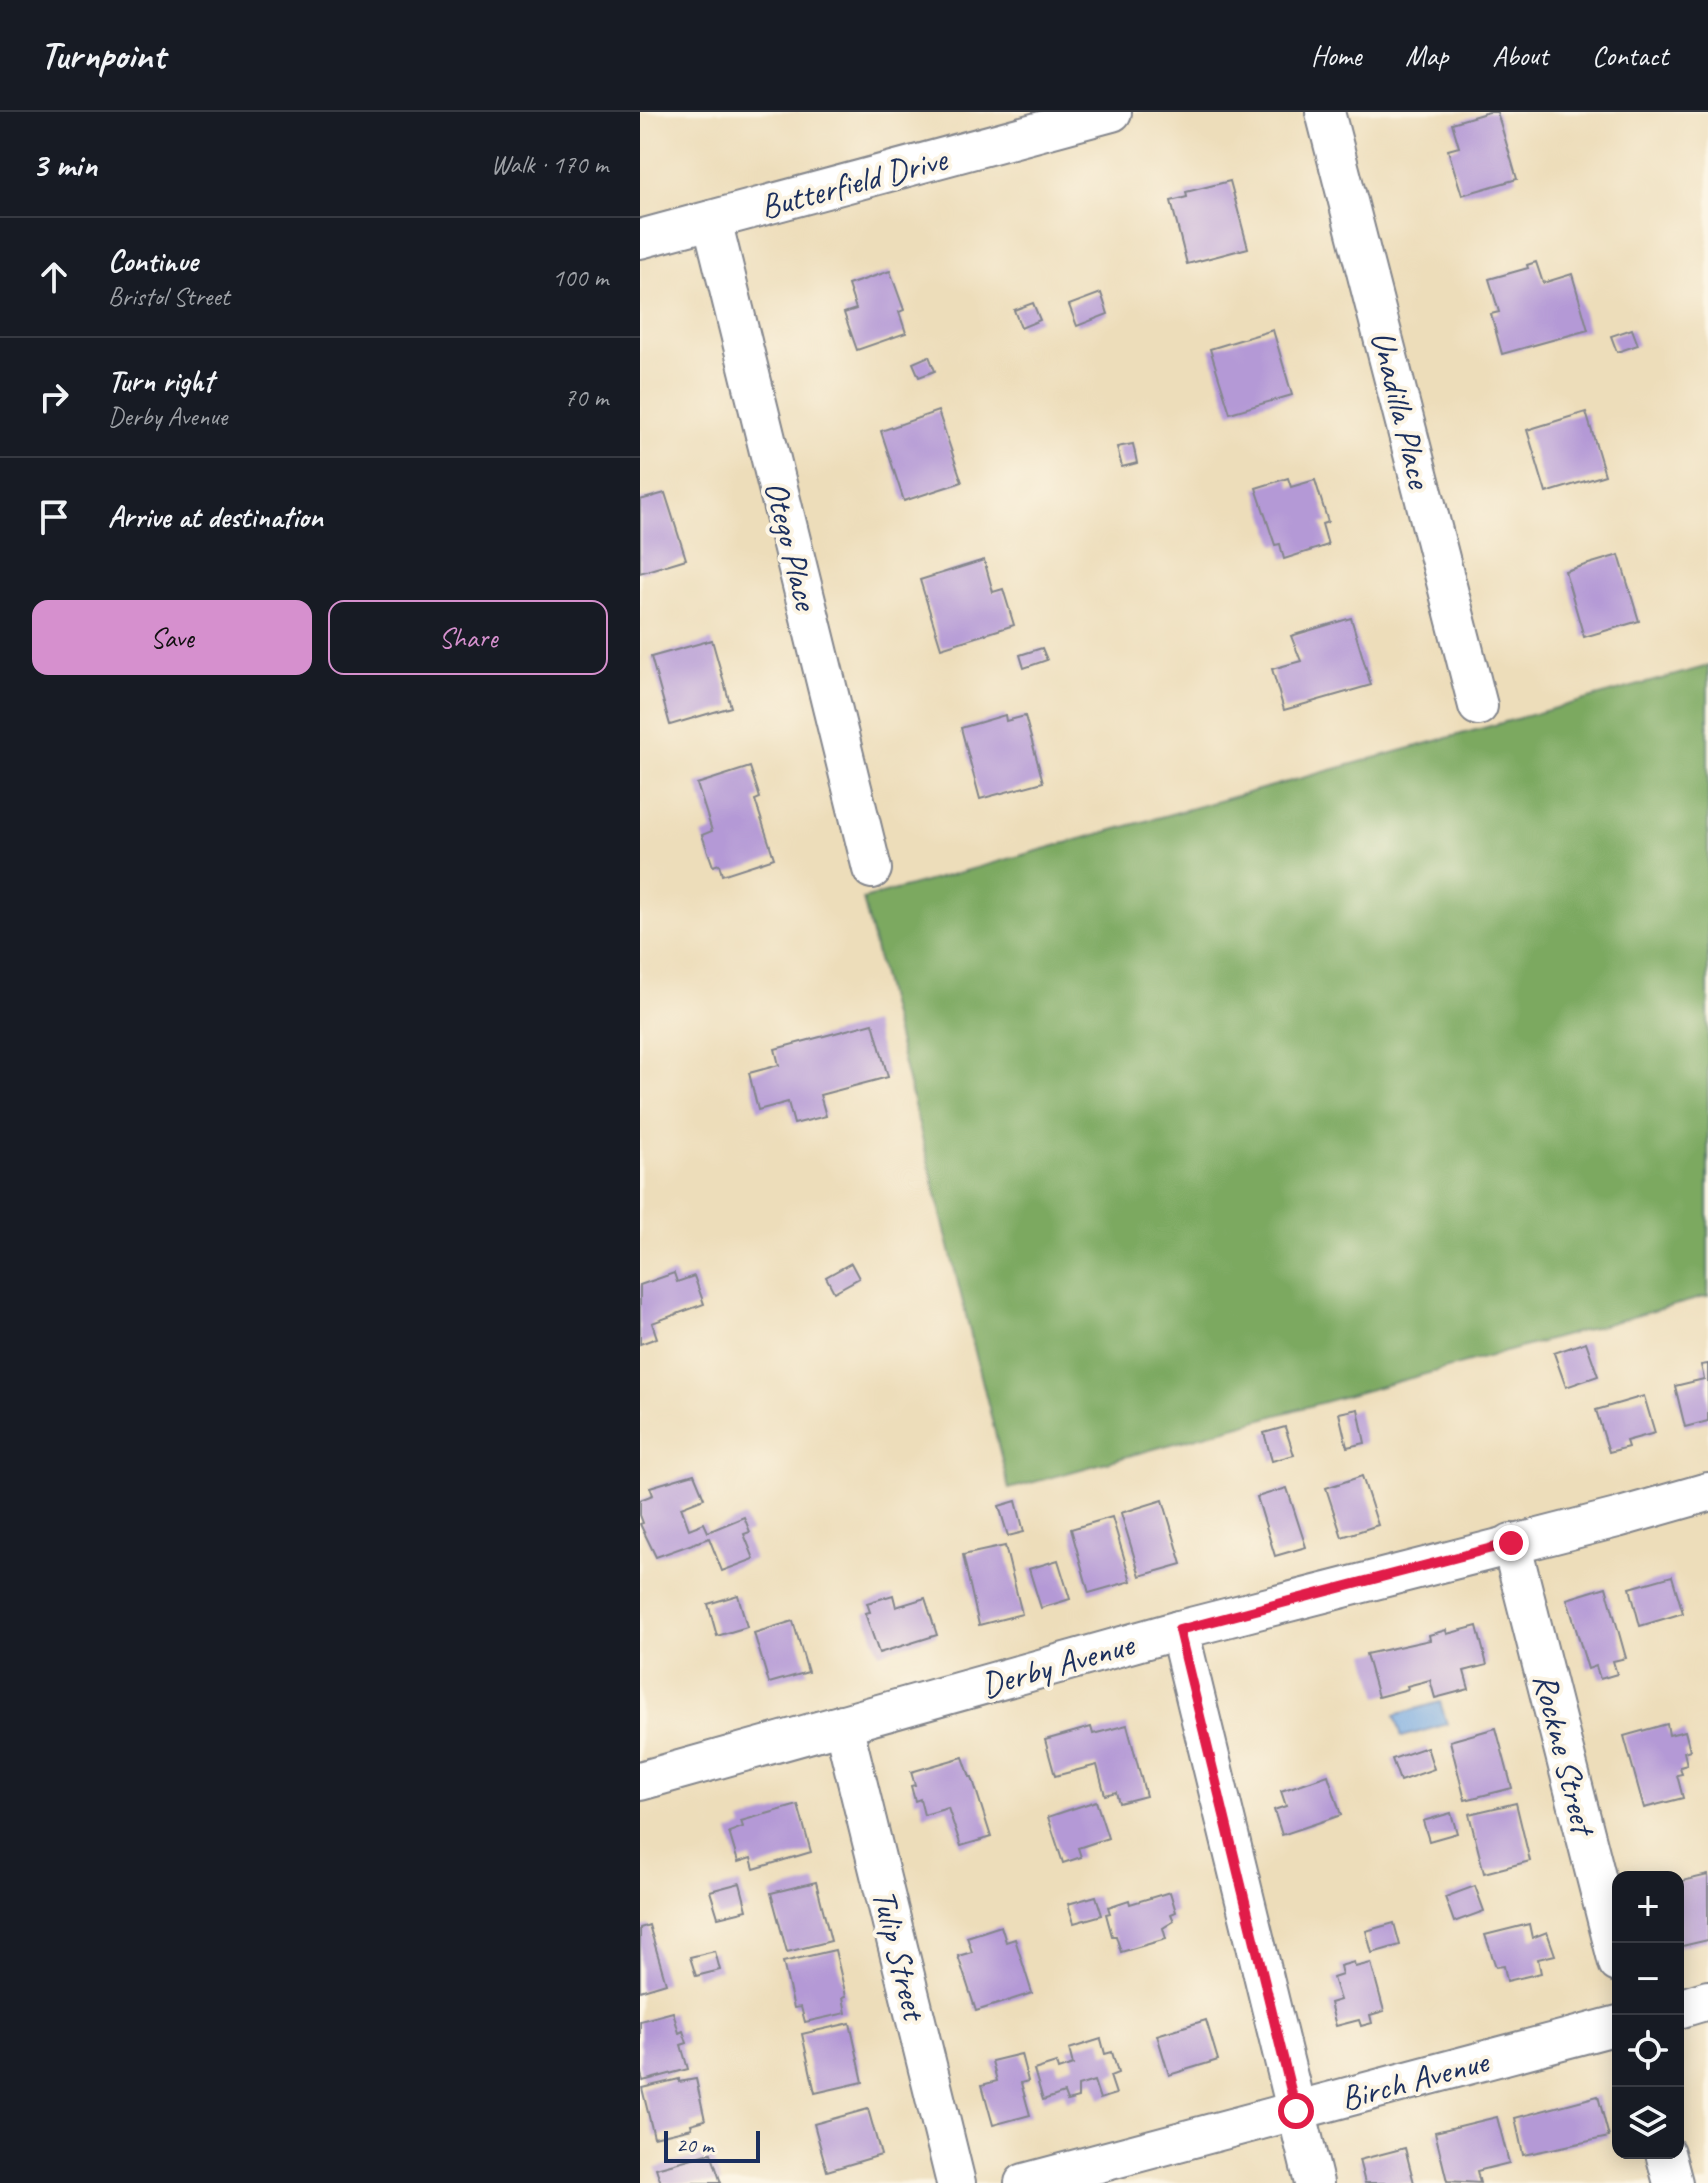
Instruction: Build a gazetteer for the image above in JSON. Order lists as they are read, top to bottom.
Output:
{
  "streets": {
    "street": [
      "Butterfield Drive",
      "Unadilla Place",
      "Otego Place",
      "Derby Avenue",
      "Rockne Street",
      "Tulip Street",
      "Birch Avenue"
    ]
  },
  "crossings": [
    ["Butterfield Drive", "Otego Place"],
    ["Derby Avenue", "Rockne Street"],
    ["Derby Avenue", "Tulip Street"]
  ],
  "scale_bar": "20 m",
  "page": {
    "header": "Turnpoint",
    "nav": [
      "Home",
      "Map",
      "About",
      "Contact"
    ],
    "heading": ["3 min", "Walk · 170 m"],
    "list": [
      ["Continue", "Bristol Street", "100 m"],
      ["Turn right", "Derby Avenue", "70 m"],
      "Arrive at destination"
    ],
    "buttons": ["Save", "Share"],
    "map_buttons": ["+", "−"],
    "scale": "20 m"
  }
}
